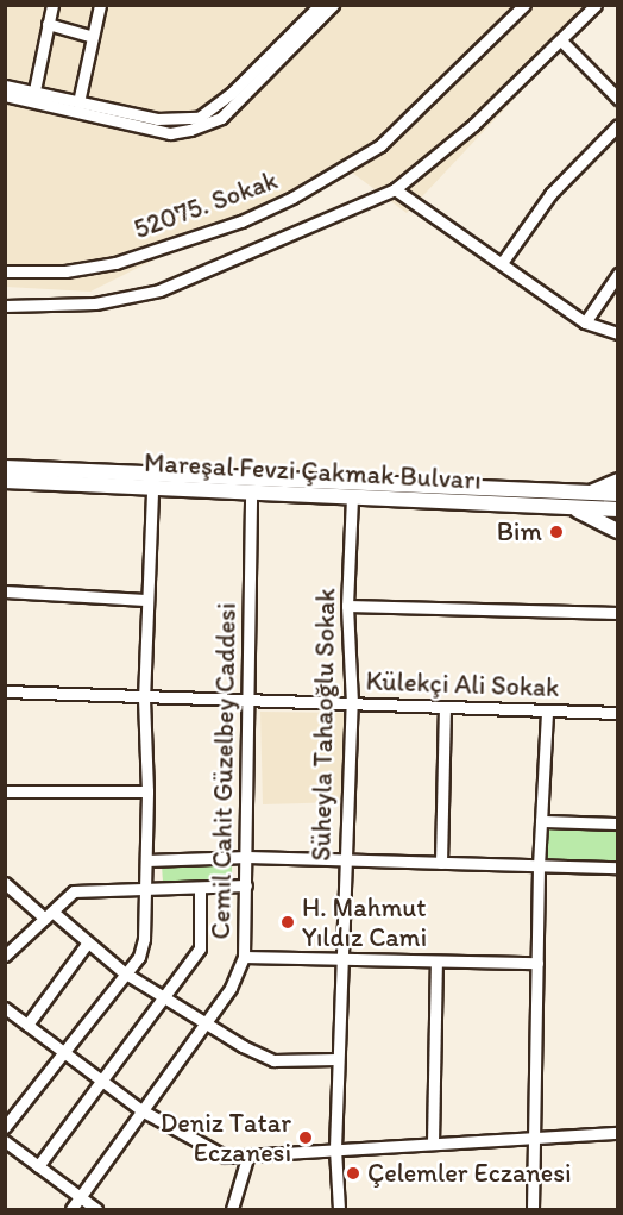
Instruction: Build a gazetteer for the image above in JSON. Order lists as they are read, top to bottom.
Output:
{
  "streets": {
    "main road": ["Mareşal Fevzi Çakmak Bulvarı"],
    "street": [
      "52075. Sokak",
      "Külekçi Ali Sokak",
      "Süheyla Tahaoğlu Sokak",
      "Cemil Cahit Güzelbey Caddesi"
    ]
  },
  "crossings": [
    ["Mareşal Fevzi Çakmak Bulvarı", "Süheyla Tahaoğlu Sokak"],
    ["Mareşal Fevzi Çakmak Bulvarı", "Cemil Cahit Güzelbey Caddesi"],
    ["Külekçi Ali Sokak", "Süheyla Tahaoğlu Sokak"],
    ["Külekçi Ali Sokak", "Cemil Cahit Güzelbey Caddesi"]
  ],
  "places": [
    "Bim",
    "H. Mahmut Yıldız Cami",
    "Deniz Tatar Eczanesi",
    "Çelemler Eczanesi"
  ]
}
